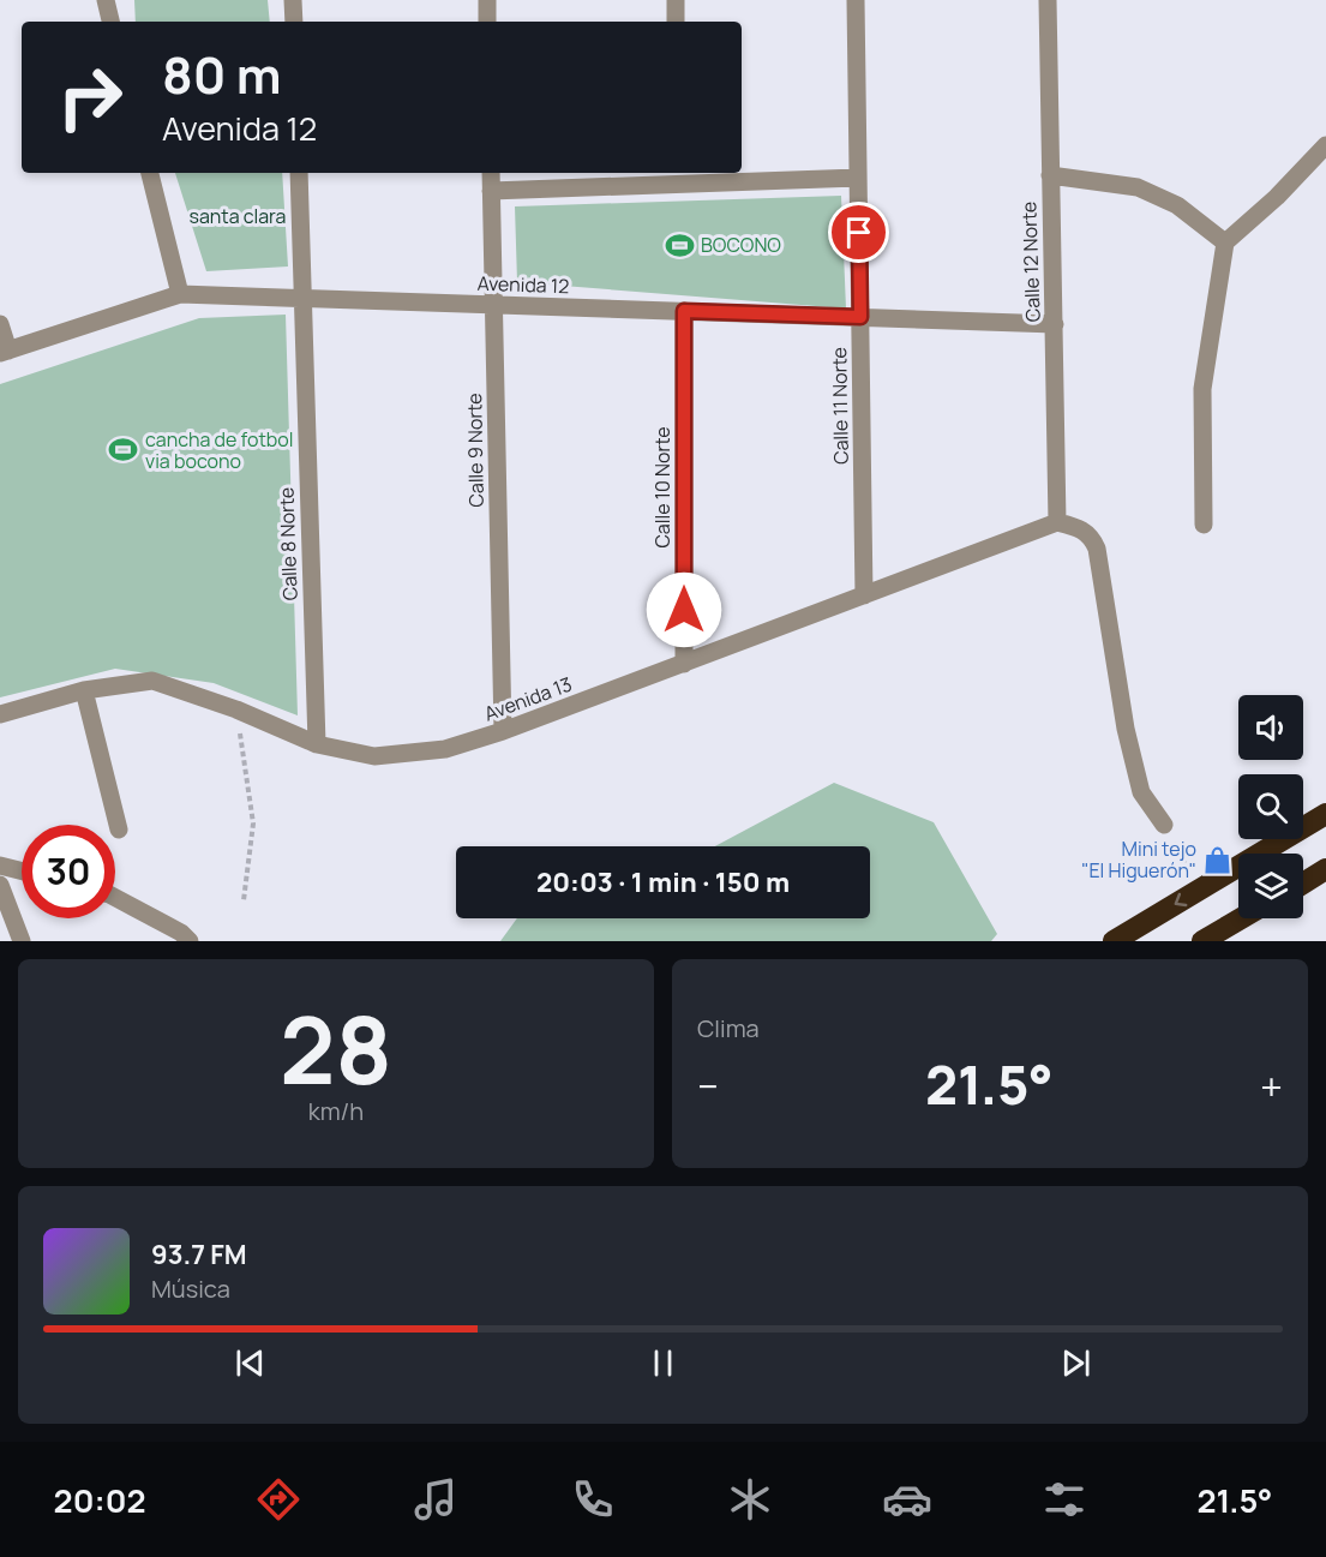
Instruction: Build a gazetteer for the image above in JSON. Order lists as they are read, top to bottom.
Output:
{
  "streets": {
    "street": [
      "Calle 12 Norte",
      "Avenida 12",
      "Calle 11 Norte",
      "Calle 9 Norte",
      "Calle 10 Norte",
      "Calle 8 Norte",
      "Avenida 13"
    ]
  },
  "crossings": [
    ["Calle 12 Norte", "Avenida 12"],
    ["Calle 12 Norte", "Avenida 13"],
    ["Avenida 12", "Calle 11 Norte"],
    ["Avenida 12", "Calle 9 Norte"],
    ["Avenida 12", "Calle 10 Norte"],
    ["Avenida 12", "Calle 8 Norte"],
    ["Calle 11 Norte", "Avenida 13"],
    ["Calle 9 Norte", "Avenida 13"],
    ["Calle 10 Norte", "Avenida 13"],
    ["Calle 8 Norte", "Avenida 13"]
  ],
  "parks": ["santa clara"],
  "places": {
    "sports": ["BOCONO", "cancha de fotbol via bocono"],
    "shop": ["Mini tejo \"El Higuerón\""]
  },
  "page": {
    "turn": ["80 m", "Avenida 12"],
    "limit": "30",
    "trip": "20:03 · 1 min · 150 m",
    "tile": [
      ["28", "km/h"],
      "Clima"
    ],
    "heat": ["−", "21.5°", "+"],
    "song": ["93.7 FM", "Música"],
    "tabs": ["20:02", "21.5°"]
  }
}
